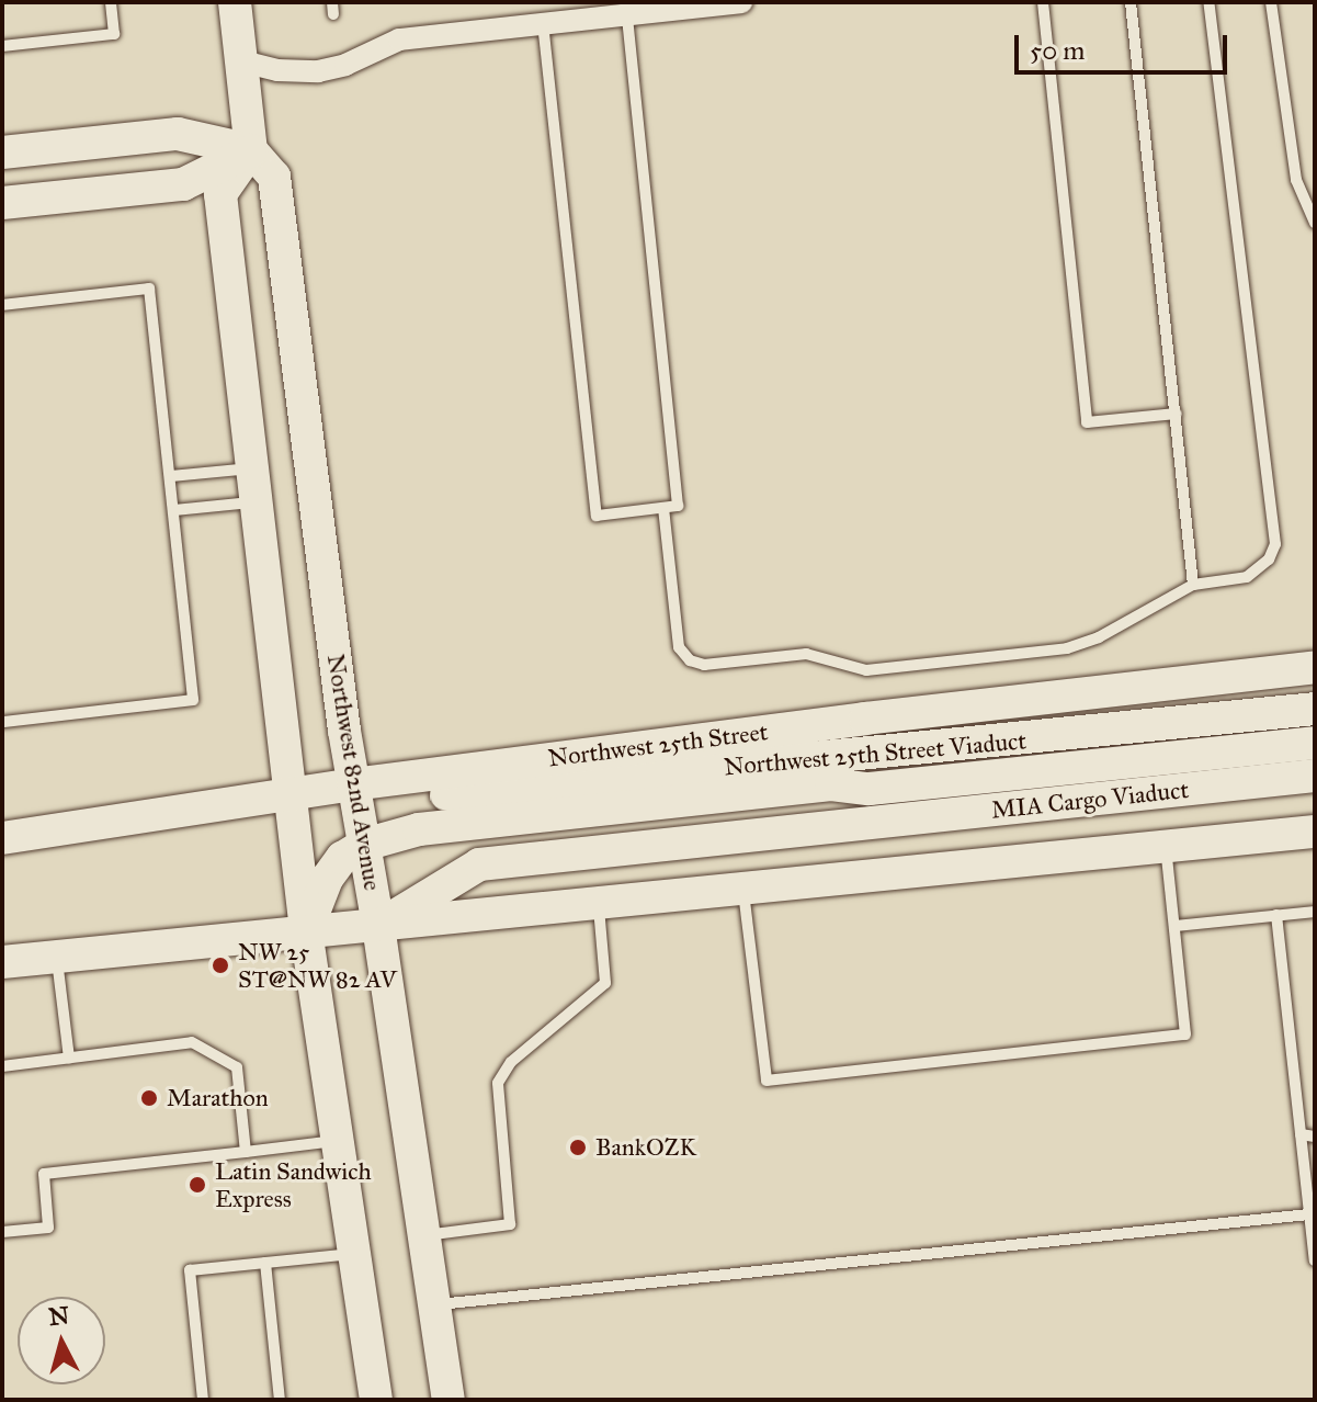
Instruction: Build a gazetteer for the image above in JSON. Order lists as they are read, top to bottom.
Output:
{
  "streets": {
    "main road": [
      "Northwest 25th Street",
      "Northwest 25th Street Viaduct",
      "Northwest 82nd Avenue",
      "MIA Cargo Viaduct"
    ]
  },
  "crossings": [
    ["Northwest 25th Street", "Northwest 25th Street Viaduct"],
    ["Northwest 25th Street", "Northwest 82nd Avenue"],
    ["Northwest 25th Street Viaduct", "Northwest 82nd Avenue"],
    ["Northwest 82nd Avenue", "MIA Cargo Viaduct"]
  ],
  "places": [
    "NW 25 ST@NW 82 AV",
    "Marathon",
    "BankOZK",
    "Latin Sandwich Express"
  ],
  "scale_bar": "50 m",
  "north": "top"
}
